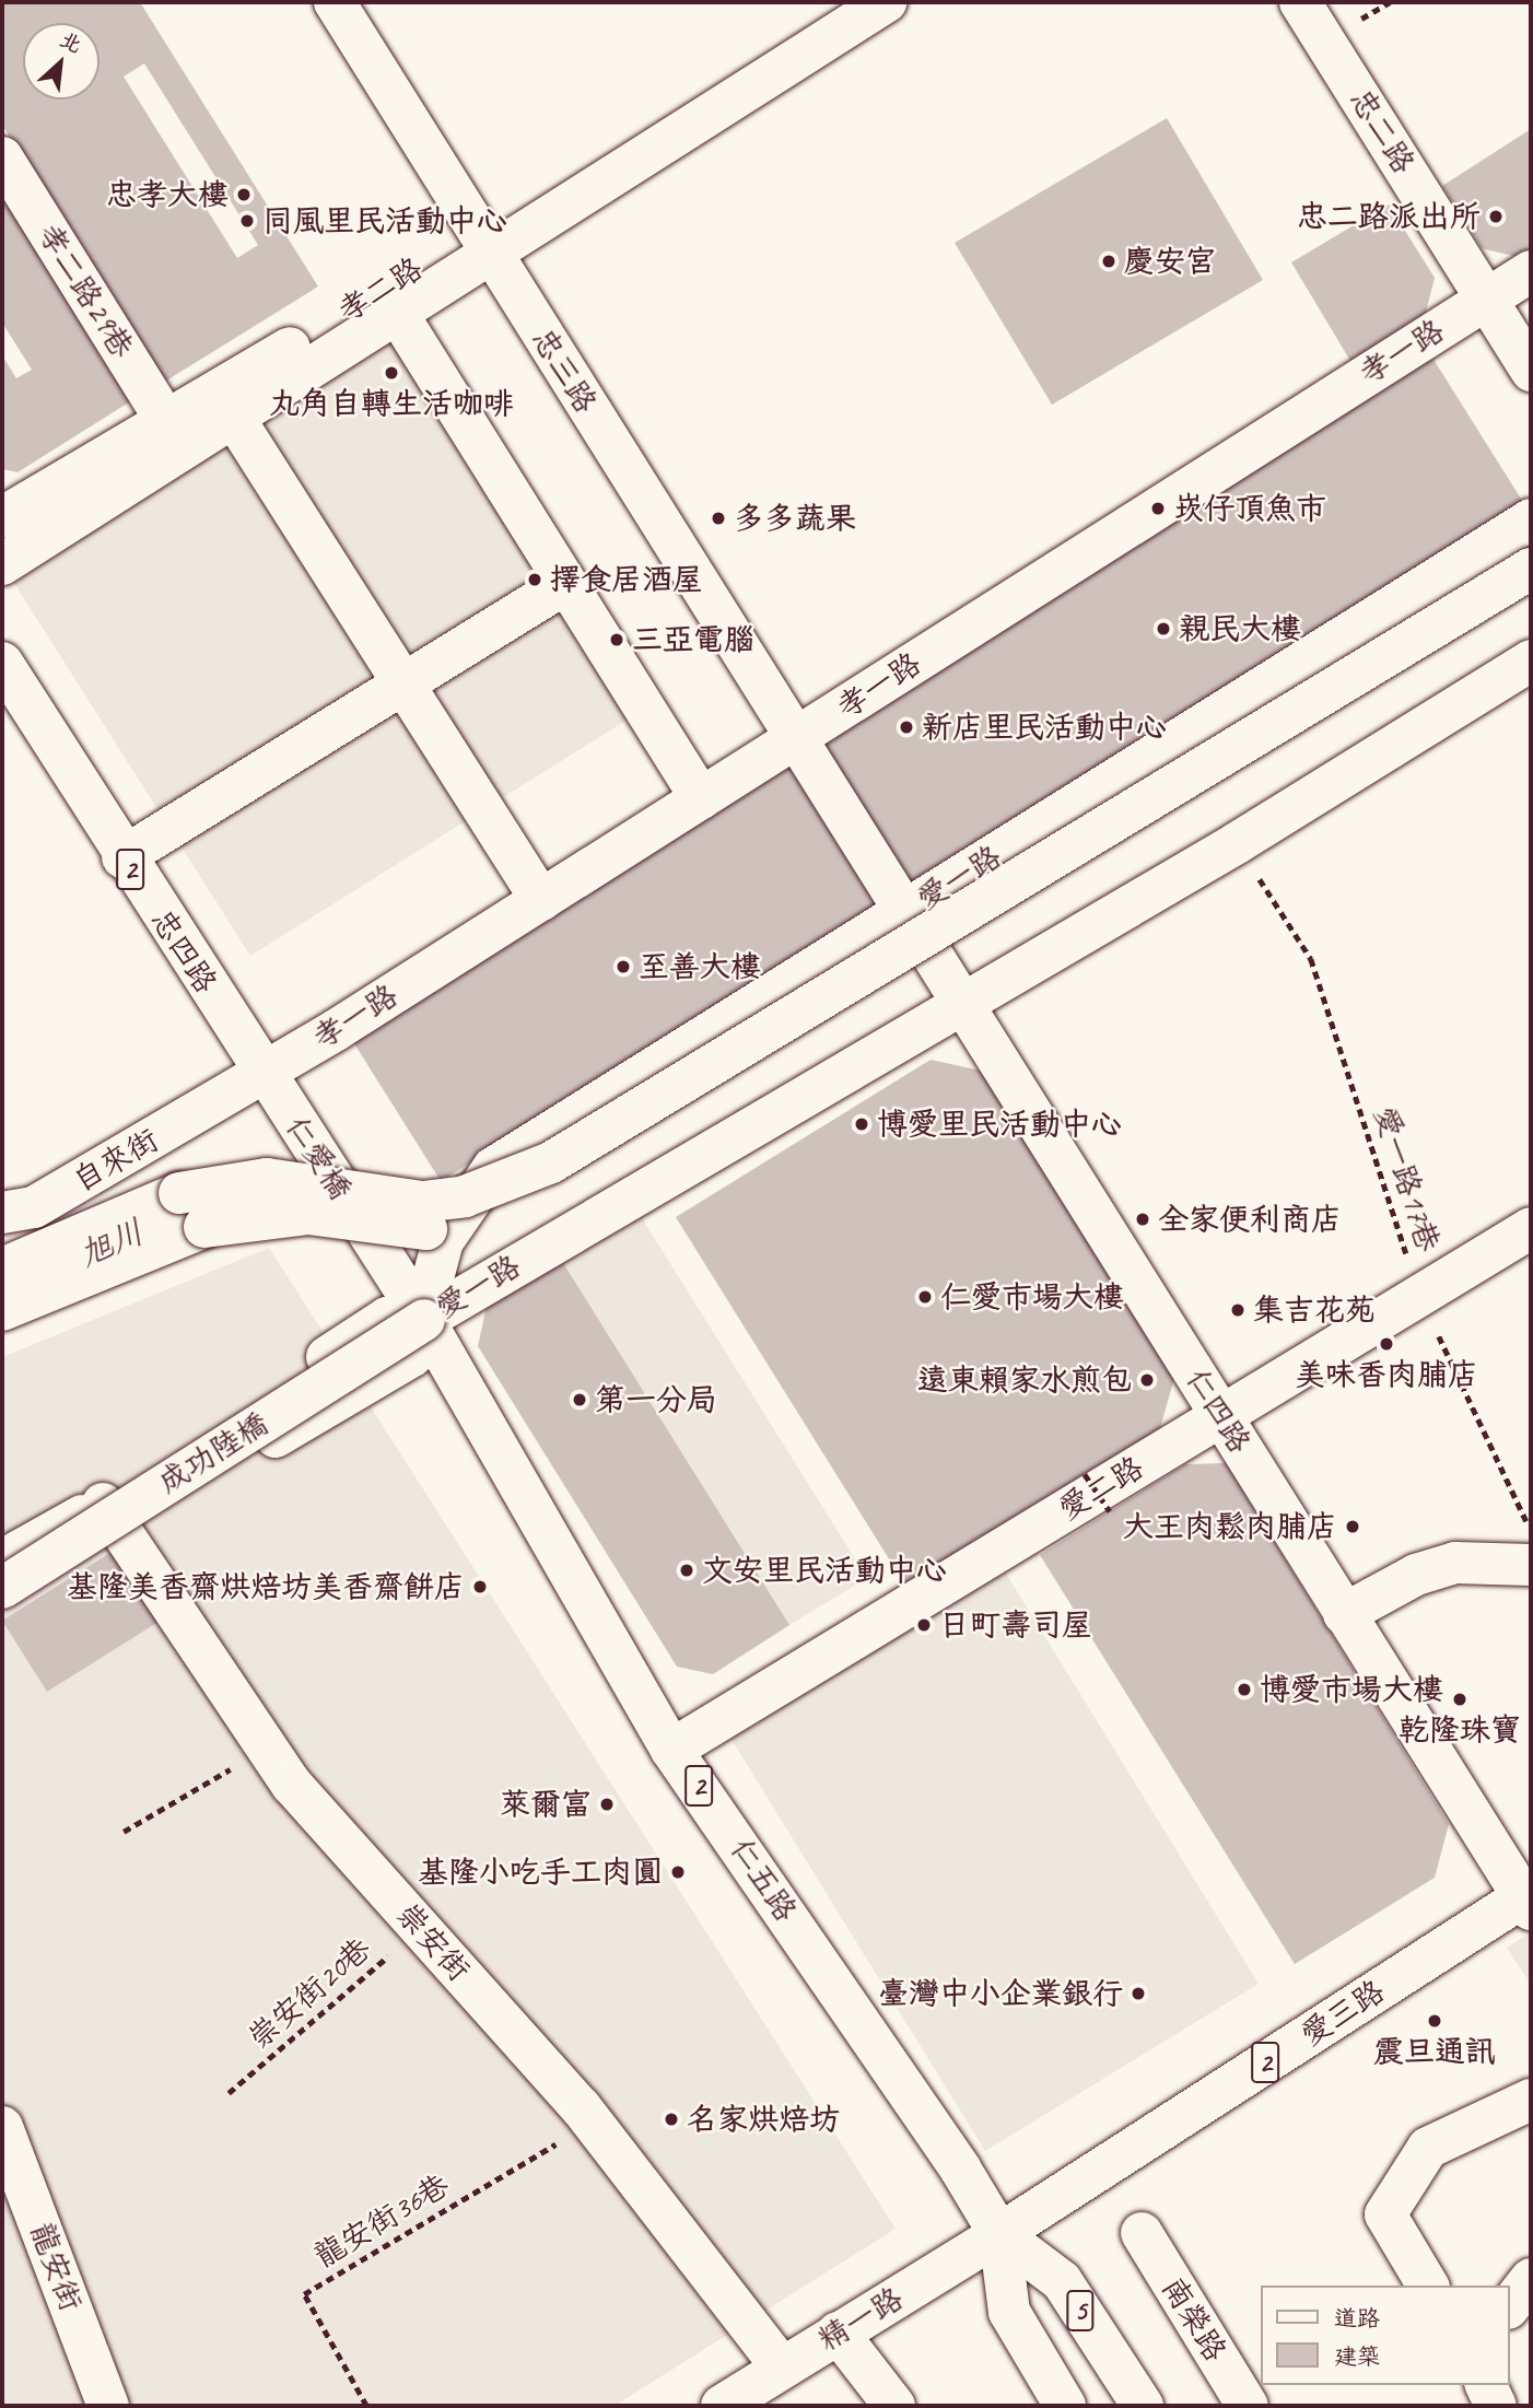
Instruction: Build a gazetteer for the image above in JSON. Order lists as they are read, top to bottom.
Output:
{
  "streets": {
    "main road": [
      "忠二路",
      "孝二路",
      "孝二路29巷",
      "孝一路",
      "忠三路",
      "2",
      "愛一路",
      "忠四路",
      "仁愛橋",
      "自來街",
      "仁四路",
      "成功陸橋",
      "愛二路",
      "仁五路",
      "崇安街",
      "愛三路",
      "龍安街",
      "5",
      "精一路",
      "南榮路"
    ],
    "path": ["愛一路17巷", "崇安街20巷", "龍安街36巷"]
  },
  "crossings": [
    ["忠二路", "孝一路"],
    ["孝二路", "孝二路29巷"],
    ["孝二路", "忠三路"],
    ["孝一路", "忠三路"],
    ["孝一路", "忠四路"],
    ["孝一路", "仁愛橋"],
    ["孝一路", "自來街"],
    ["忠三路", "愛一路"],
    ["忠三路", "仁四路"],
    ["愛一路", "仁愛橋"],
    ["愛一路", "愛一路17巷"],
    ["愛一路", "仁四路"],
    ["愛一路", "成功陸橋"],
    ["愛一路", "仁五路"],
    ["忠四路", "仁愛橋"],
    ["仁愛橋", "成功陸橋"],
    ["仁愛橋", "仁五路"],
    ["愛一路17巷", "愛二路"],
    ["仁四路", "愛二路"],
    ["仁四路", "愛三路"],
    ["成功陸橋", "仁五路"],
    ["愛二路", "仁五路"],
    ["仁五路", "愛三路"],
    ["仁五路", "5"],
    ["仁五路", "精一路"],
    ["崇安街", "崇安街20巷"],
    ["崇安街", "龍安街36巷"],
    ["崇安街", "精一路"],
    ["愛三路", "5"],
    ["愛三路", "精一路"],
    ["5", "精一路"]
  ],
  "water": ["旭川"],
  "places": [
    "忠孝大樓",
    "忠二路派出所",
    "同風里民活動中心",
    "慶安宮",
    "丸角自轉生活咖啡",
    "崁仔頂魚市",
    "多多蔬果",
    "擇食居酒屋",
    "親民大樓",
    "三亞電腦",
    "新店里民活動中心",
    "至善大樓",
    "博愛里民活動中心",
    "全家便利商店",
    "仁愛市場大樓",
    "集吉花苑",
    "美味香肉脯店",
    "遠東賴家水煎包",
    "第一分局",
    "大王肉鬆肉脯店",
    "文安里民活動中心",
    "基隆美香齋烘焙坊美香齋餅店",
    "日町壽司屋",
    "博愛市場大樓",
    "乾隆珠寶",
    "萊爾富",
    "基隆小吃手工肉圓",
    "臺灣中小企業銀行",
    "震旦通訊",
    "名家烘焙坊"
  ],
  "legend": ["道路", "建築"],
  "north": "top right"
}
